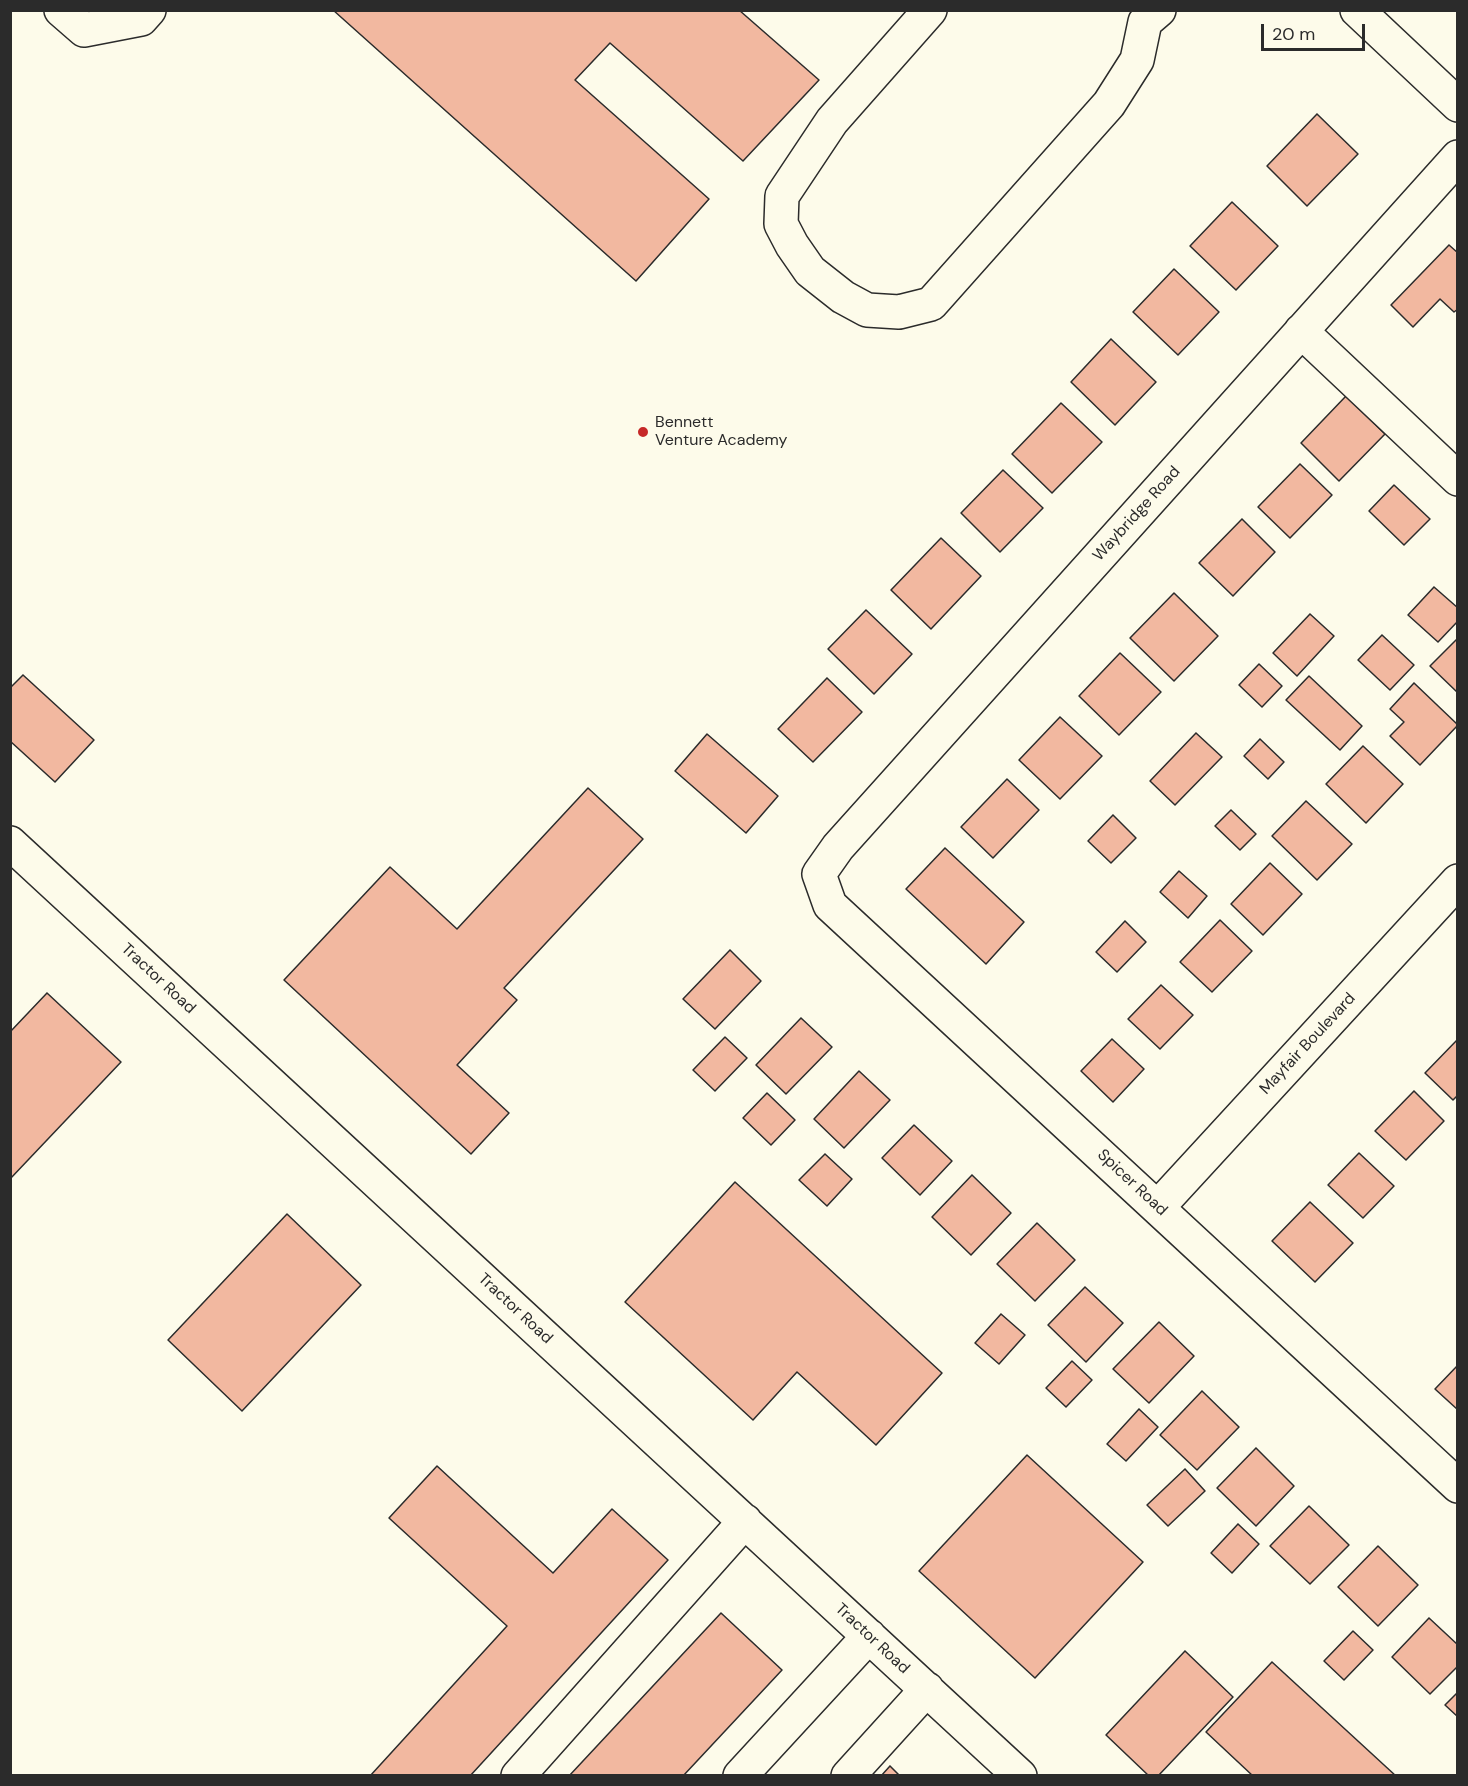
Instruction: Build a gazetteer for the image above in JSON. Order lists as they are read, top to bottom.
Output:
{
  "streets": {
    "street": [
      "Waybridge Road",
      "Tractor Road",
      "Mayfair Boulevard",
      "Spicer Road"
    ]
  },
  "crossings": [
    ["Waybridge Road", "Spicer Road"],
    ["Mayfair Boulevard", "Spicer Road"]
  ],
  "places": ["Bennett Venture Academy"],
  "scale_bar": "20 m"
}
